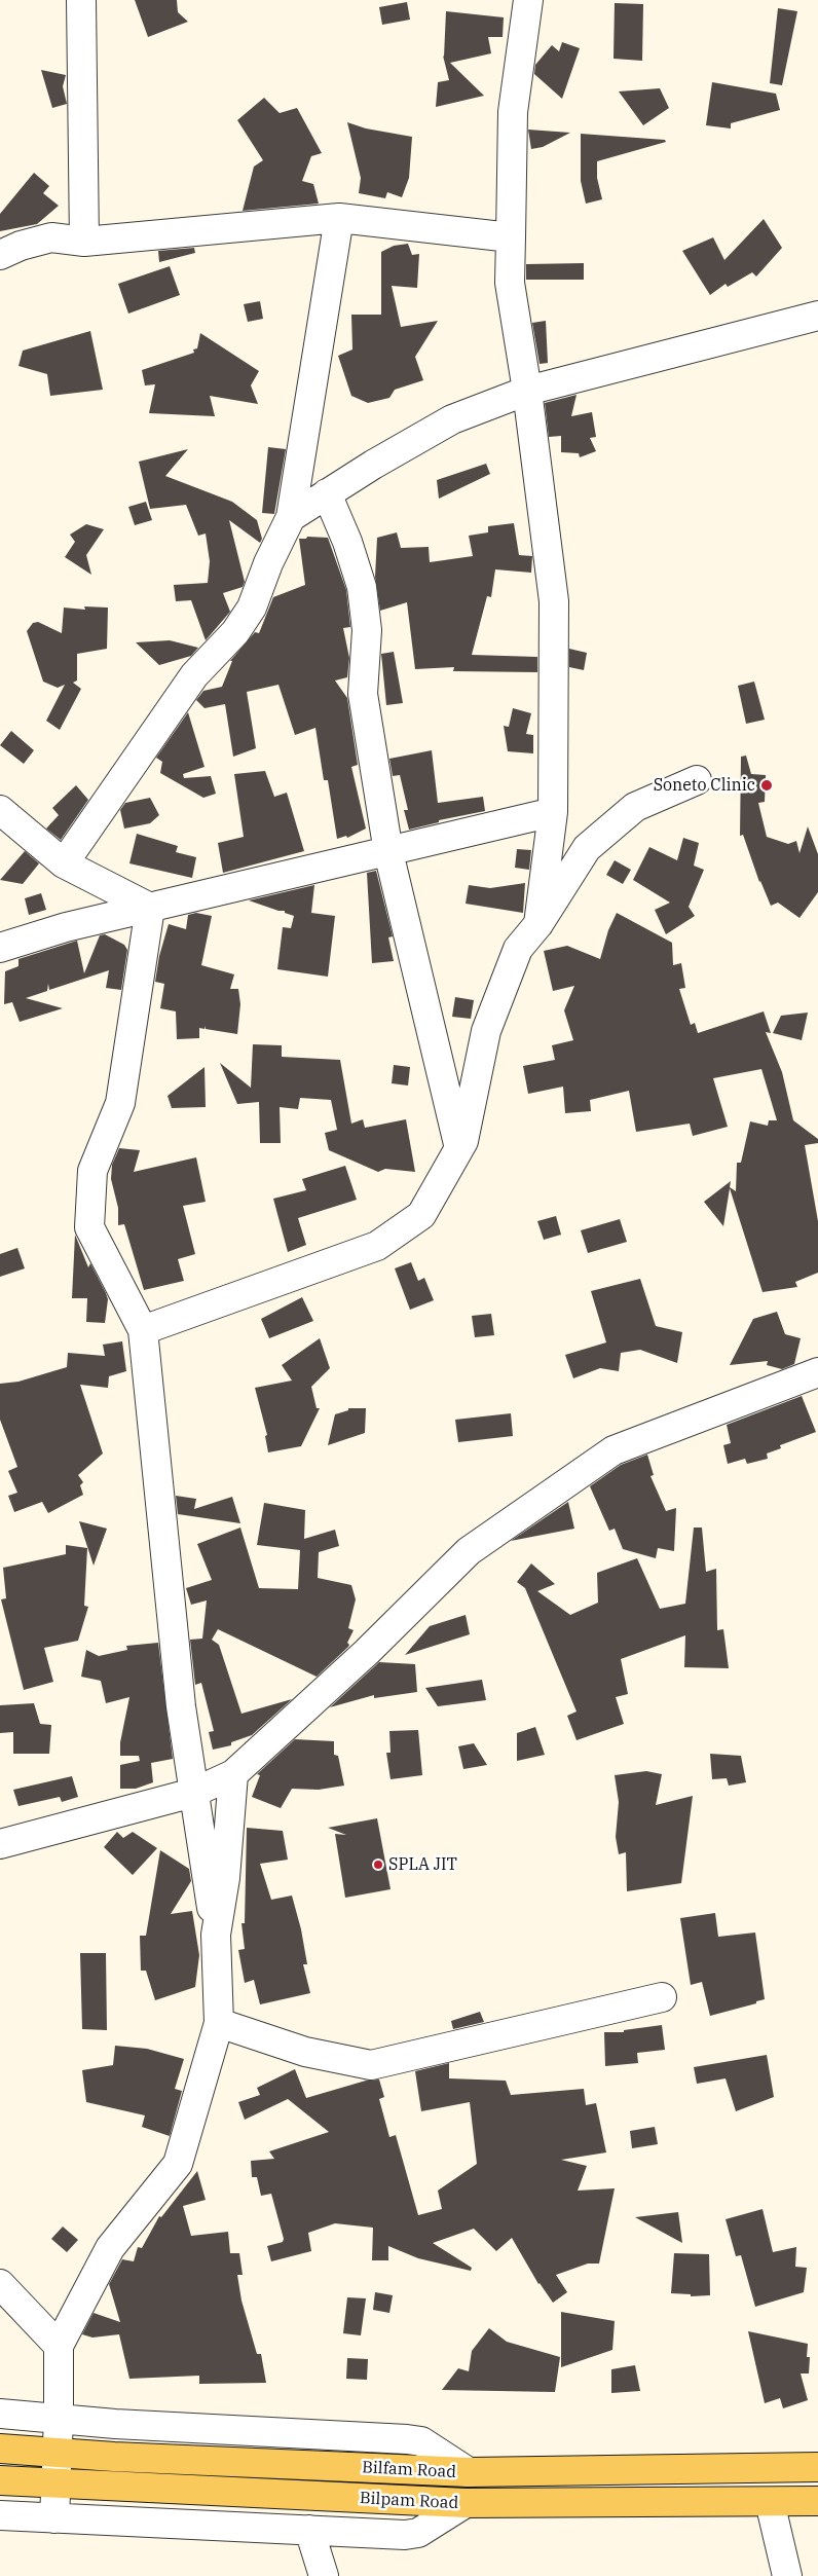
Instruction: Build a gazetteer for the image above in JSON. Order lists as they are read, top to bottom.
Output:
{
  "streets": {
    "main road": ["Bilfam Road", "Bilpam Road"]
  },
  "places": ["Soneto Clinic", "SPLA JIT"]
}
